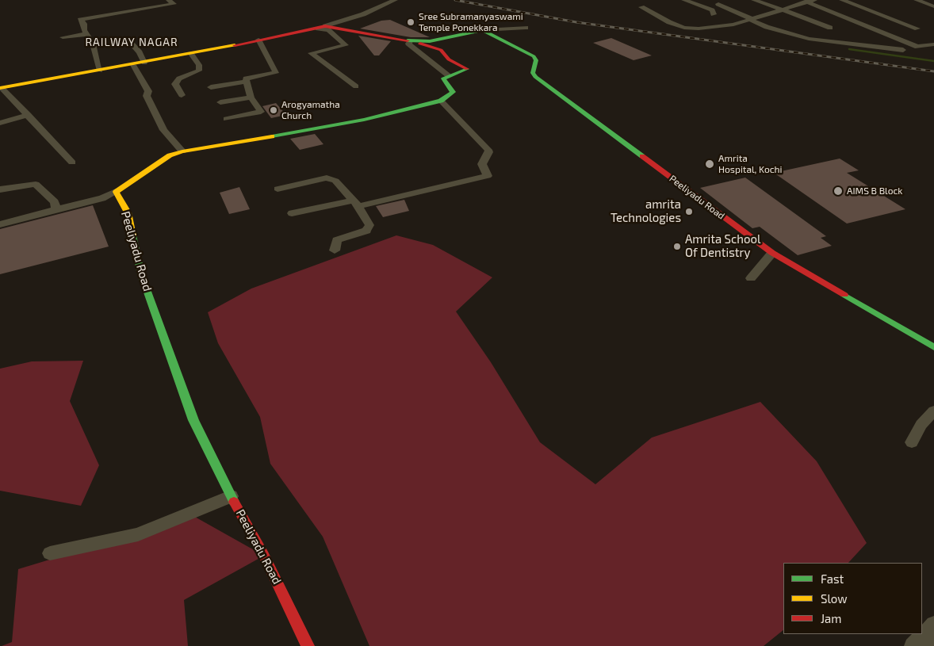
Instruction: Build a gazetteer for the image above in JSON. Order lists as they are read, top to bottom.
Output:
{
  "streets": {
    "street": ["Peeliyadu Road"]
  },
  "districts": ["RAILWAY NAGAR"],
  "places": [
    "Sree Subramanyaswami Temple Ponekkara",
    "Arogyamatha Church",
    "Amrita Hospital, Kochi",
    "AIMS B Block",
    "amrita Technologies",
    "Amrita School Of Dentistry"
  ],
  "legend": ["Fast", "Slow", "Jam"]
}
